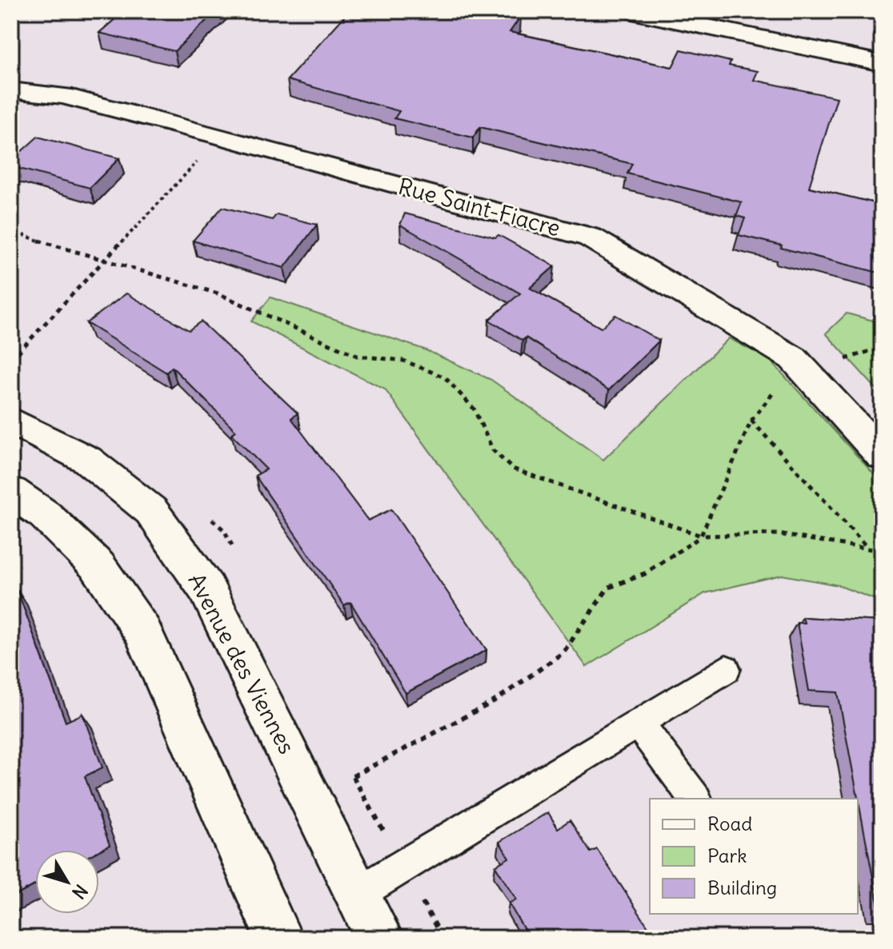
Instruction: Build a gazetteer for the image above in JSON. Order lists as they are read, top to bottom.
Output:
{
  "streets": {
    "street": ["Rue Saint-Fiacre", "Avenue des Viennes"]
  },
  "legend": ["Road", "Park", "Building"],
  "north": "bottom right"
}
